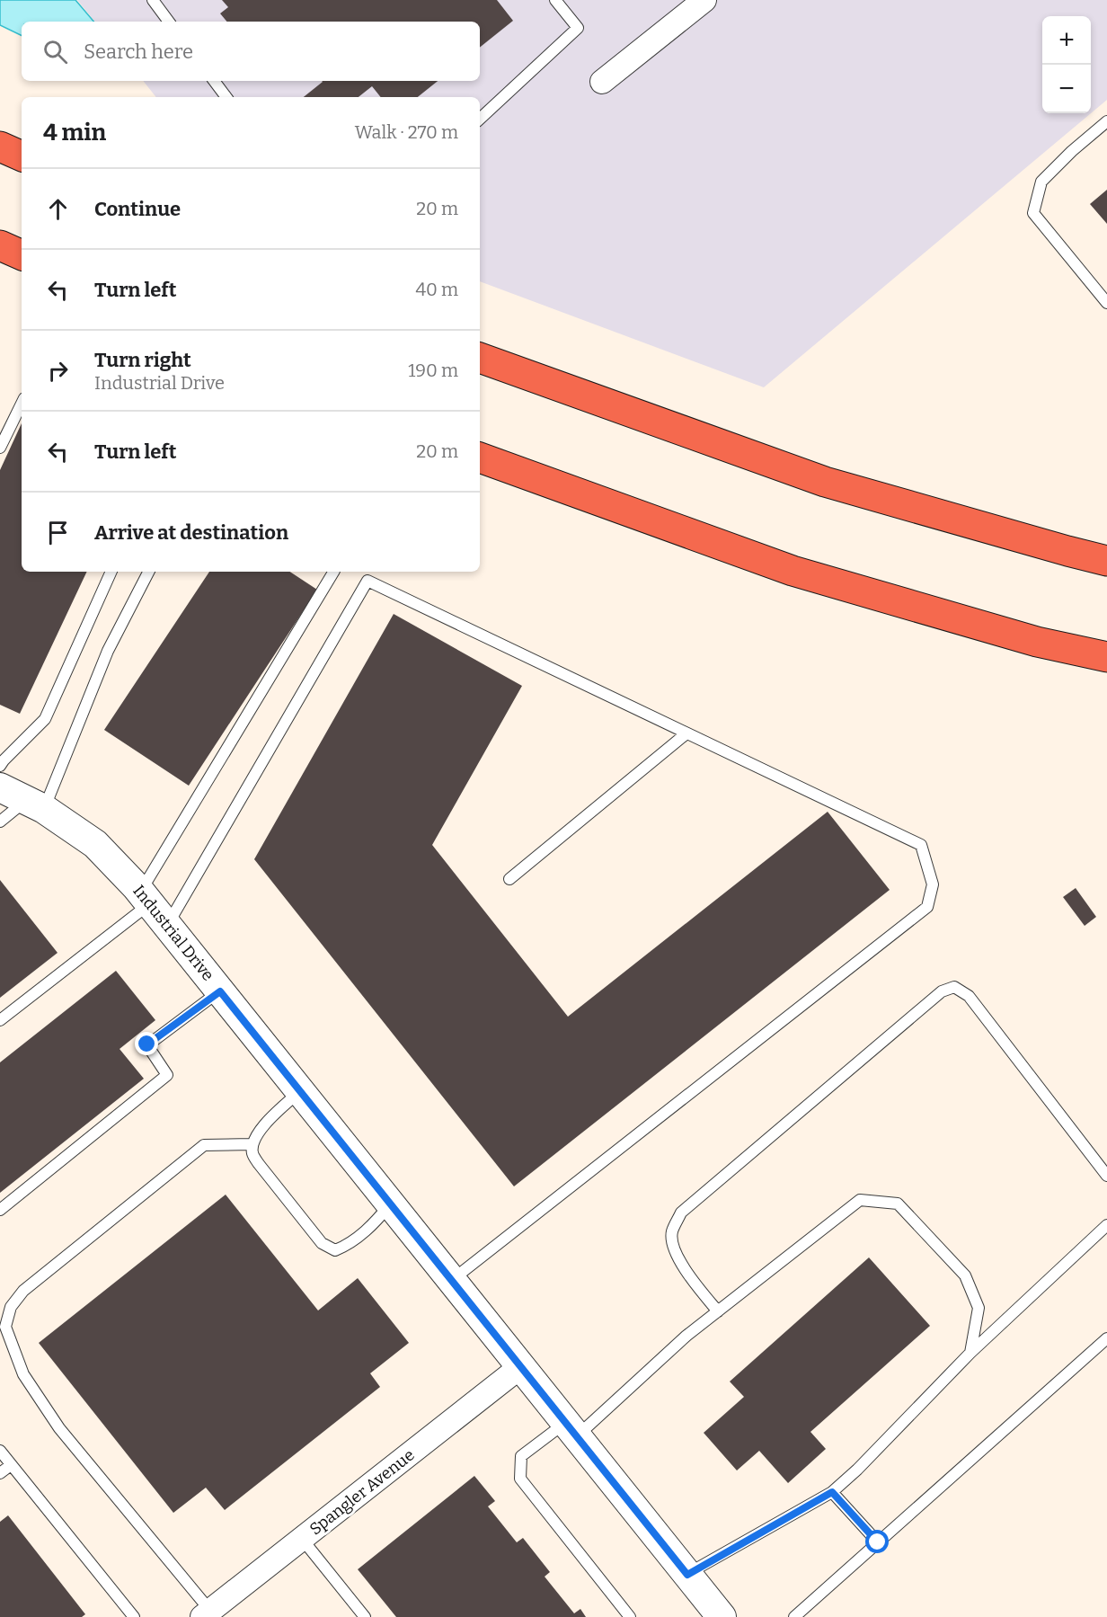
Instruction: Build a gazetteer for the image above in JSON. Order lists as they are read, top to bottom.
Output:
{
  "streets": {
    "street": ["Industrial Drive", "Spangler Avenue"]
  },
  "crossings": [
    ["Industrial Drive", "Spangler Avenue"]
  ],
  "page": {
    "map_buttons": ["+", "−"],
    "search": "Search here",
    "heading": ["4 min", "Walk · 270 m"],
    "list": [
      ["Continue", "20 m"],
      ["Turn left", "40 m"],
      ["Turn right", "Industrial Drive", "190 m"],
      ["Turn left", "20 m"],
      "Arrive at destination"
    ]
  }
}
